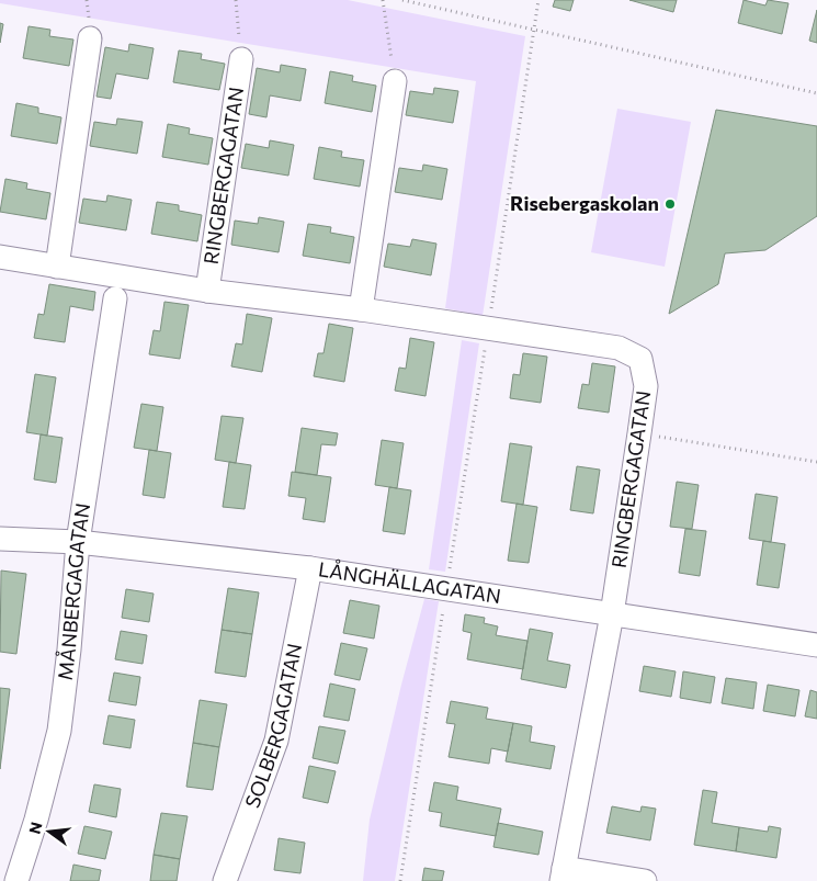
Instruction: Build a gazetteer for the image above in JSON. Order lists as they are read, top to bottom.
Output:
{
  "streets": {
    "street": [
      "RINGBERGAGATAN",
      "LÅNGHÄLLAGATAN",
      "MÅNBERGAGATAN",
      "SOLBERGAGATAN"
    ]
  },
  "crossings": [
    ["RINGBERGAGATAN", "LÅNGHÄLLAGATAN"],
    ["LÅNGHÄLLAGATAN", "MÅNBERGAGATAN"],
    ["LÅNGHÄLLAGATAN", "SOLBERGAGATAN"]
  ],
  "places": ["Risebergaskolan"],
  "north": "left"
}
